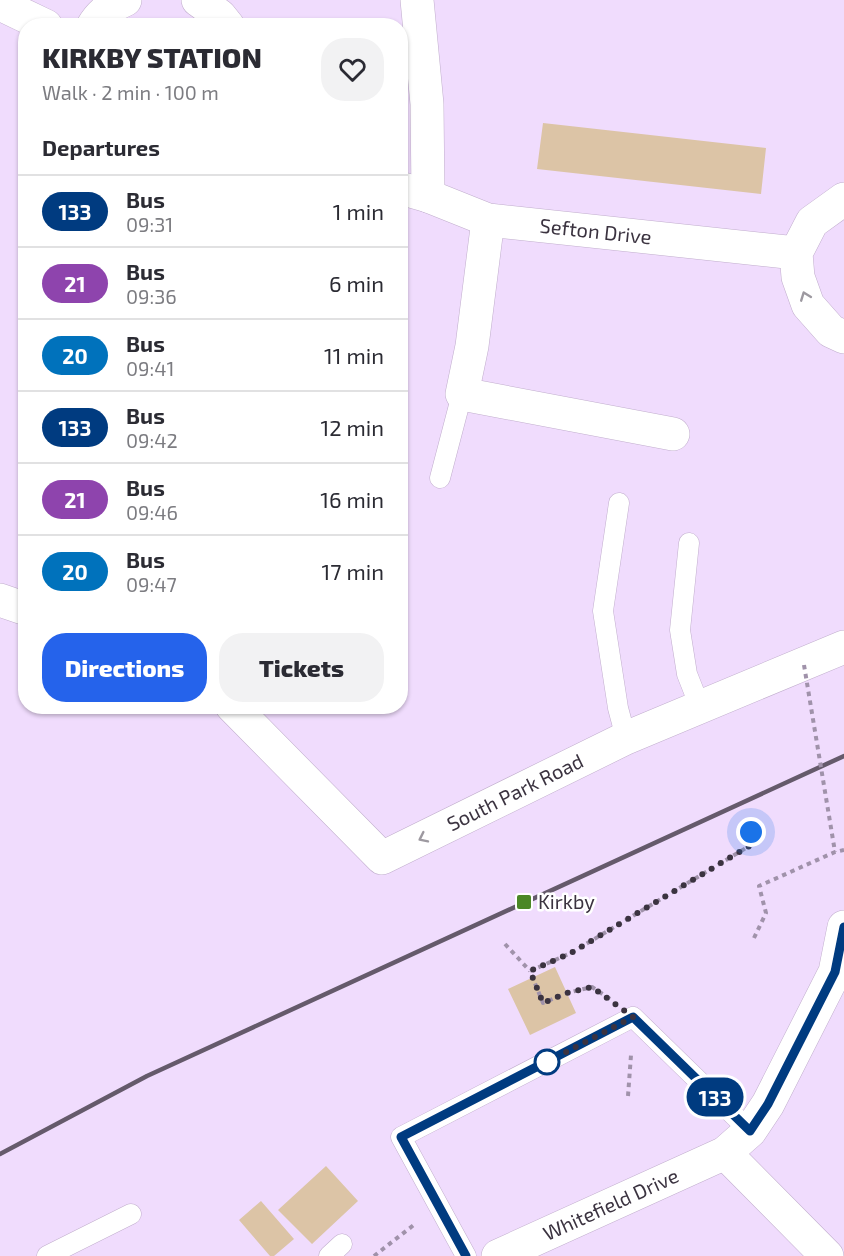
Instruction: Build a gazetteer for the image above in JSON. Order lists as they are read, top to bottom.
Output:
{
  "streets": {
    "street": ["Sefton Drive", "South Park Road", "Whitefield Drive"]
  },
  "one_way": ["South Park Road"],
  "places": {
    "transit": ["Kirkby"]
  },
  "lines": ["bus line 133"],
  "page": {
    "on_map": "133",
    "heading": [
      ["KIRKBY STATION", "Walk · 2 min · 100 m"],
      "Departures"
    ],
    "list": [
      {
        "mark": "133",
        "name": "Bus",
        "note": "09:31",
        "value": "1 min"
      },
      {
        "mark": "21",
        "name": "Bus",
        "note": "09:36",
        "value": "6 min"
      },
      {
        "mark": "20",
        "name": "Bus",
        "note": "09:41",
        "value": "11 min"
      },
      {
        "mark": "133",
        "name": "Bus",
        "note": "09:42",
        "value": "12 min"
      },
      {
        "mark": "21",
        "name": "Bus",
        "note": "09:46",
        "value": "16 min"
      },
      {
        "mark": "20",
        "name": "Bus",
        "note": "09:47",
        "value": "17 min"
      }
    ],
    "buttons": ["Directions", "Tickets"]
  }
}
